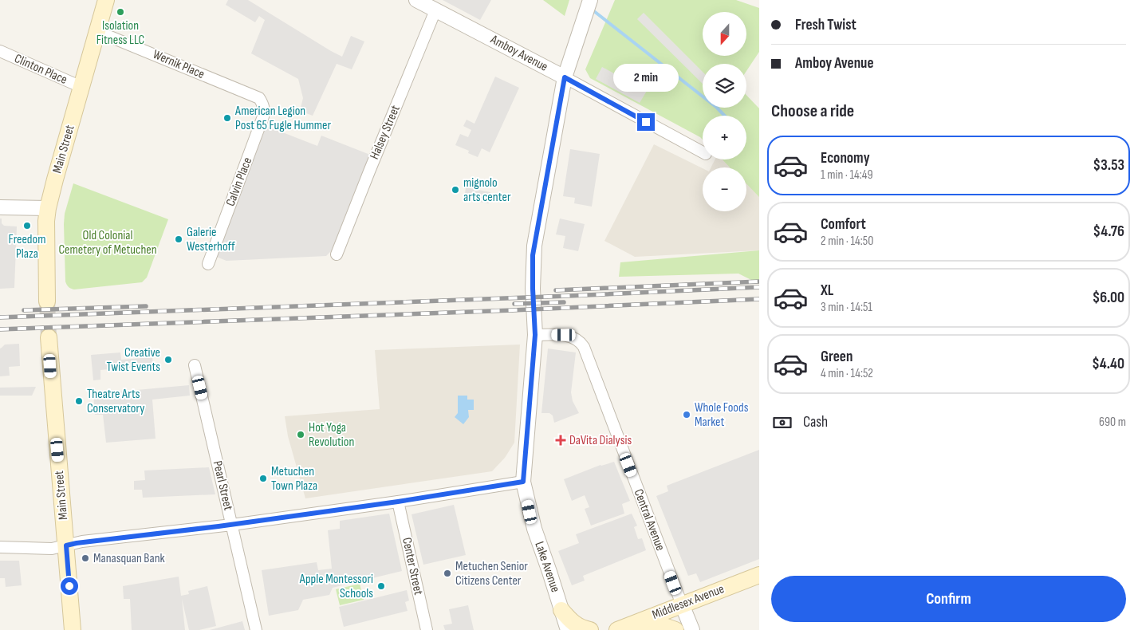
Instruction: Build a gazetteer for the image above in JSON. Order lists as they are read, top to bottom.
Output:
{
  "streets": {
    "main road": ["Main Street", "Middlesex Avenue"],
    "street": [
      "Amboy Avenue",
      "Wernik Place",
      "Clinton Place",
      "Halsey Street",
      "Calvin Place",
      "Pearl Street",
      "Central Avenue",
      "Center Street",
      "Lake Avenue"
    ]
  },
  "crossings": [
    ["Amboy Avenue", "Halsey Street"],
    ["Amboy Avenue", "Lake Avenue"],
    ["Wernik Place", "Main Street"],
    ["Wernik Place", "Calvin Place"],
    ["Clinton Place", "Main Street"],
    ["Central Avenue", "Lake Avenue"],
    ["Central Avenue", "Middlesex Avenue"]
  ],
  "parks": ["Old Colonial Cemetery of Metuchen"],
  "places": {
    "other": [
      "Isolation Fitness LLC",
      "American Legion Post 65 Fugle Hummer",
      "mignolo arts center",
      "Freedom Plaza",
      "Galerie Westerhoff",
      "Creative Twist Events",
      "Theatre Arts Conservatory",
      "Whole Foods Market",
      "Hot Yoga Revolution",
      "Metuchen Town Plaza",
      "Manasquan Bank",
      "Metuchen Senior Citizens Center",
      "Apple Montessori Schools"
    ],
    "health": ["DaVita Dialysis"]
  },
  "north": "bottom",
  "page": {
    "banner": ["Fresh Twist", "Amboy Avenue"],
    "map_buttons": ["+", "−"],
    "bubble": "2 min",
    "heading": "Choose a ride",
    "list": [
      {
        "name": "Economy",
        "note": "1 min · 14:49",
        "value": "$3.53"
      },
      {
        "name": "Comfort",
        "note": "2 min · 14:50",
        "value": "$4.76"
      },
      {
        "name": "XL",
        "note": "3 min · 14:51",
        "value": "$6.00"
      },
      {
        "name": "Green",
        "note": "4 min · 14:52",
        "value": "$4.40"
      }
    ],
    "pay": ["Cash", "690 m"],
    "buttons": "Confirm"
  }
}
